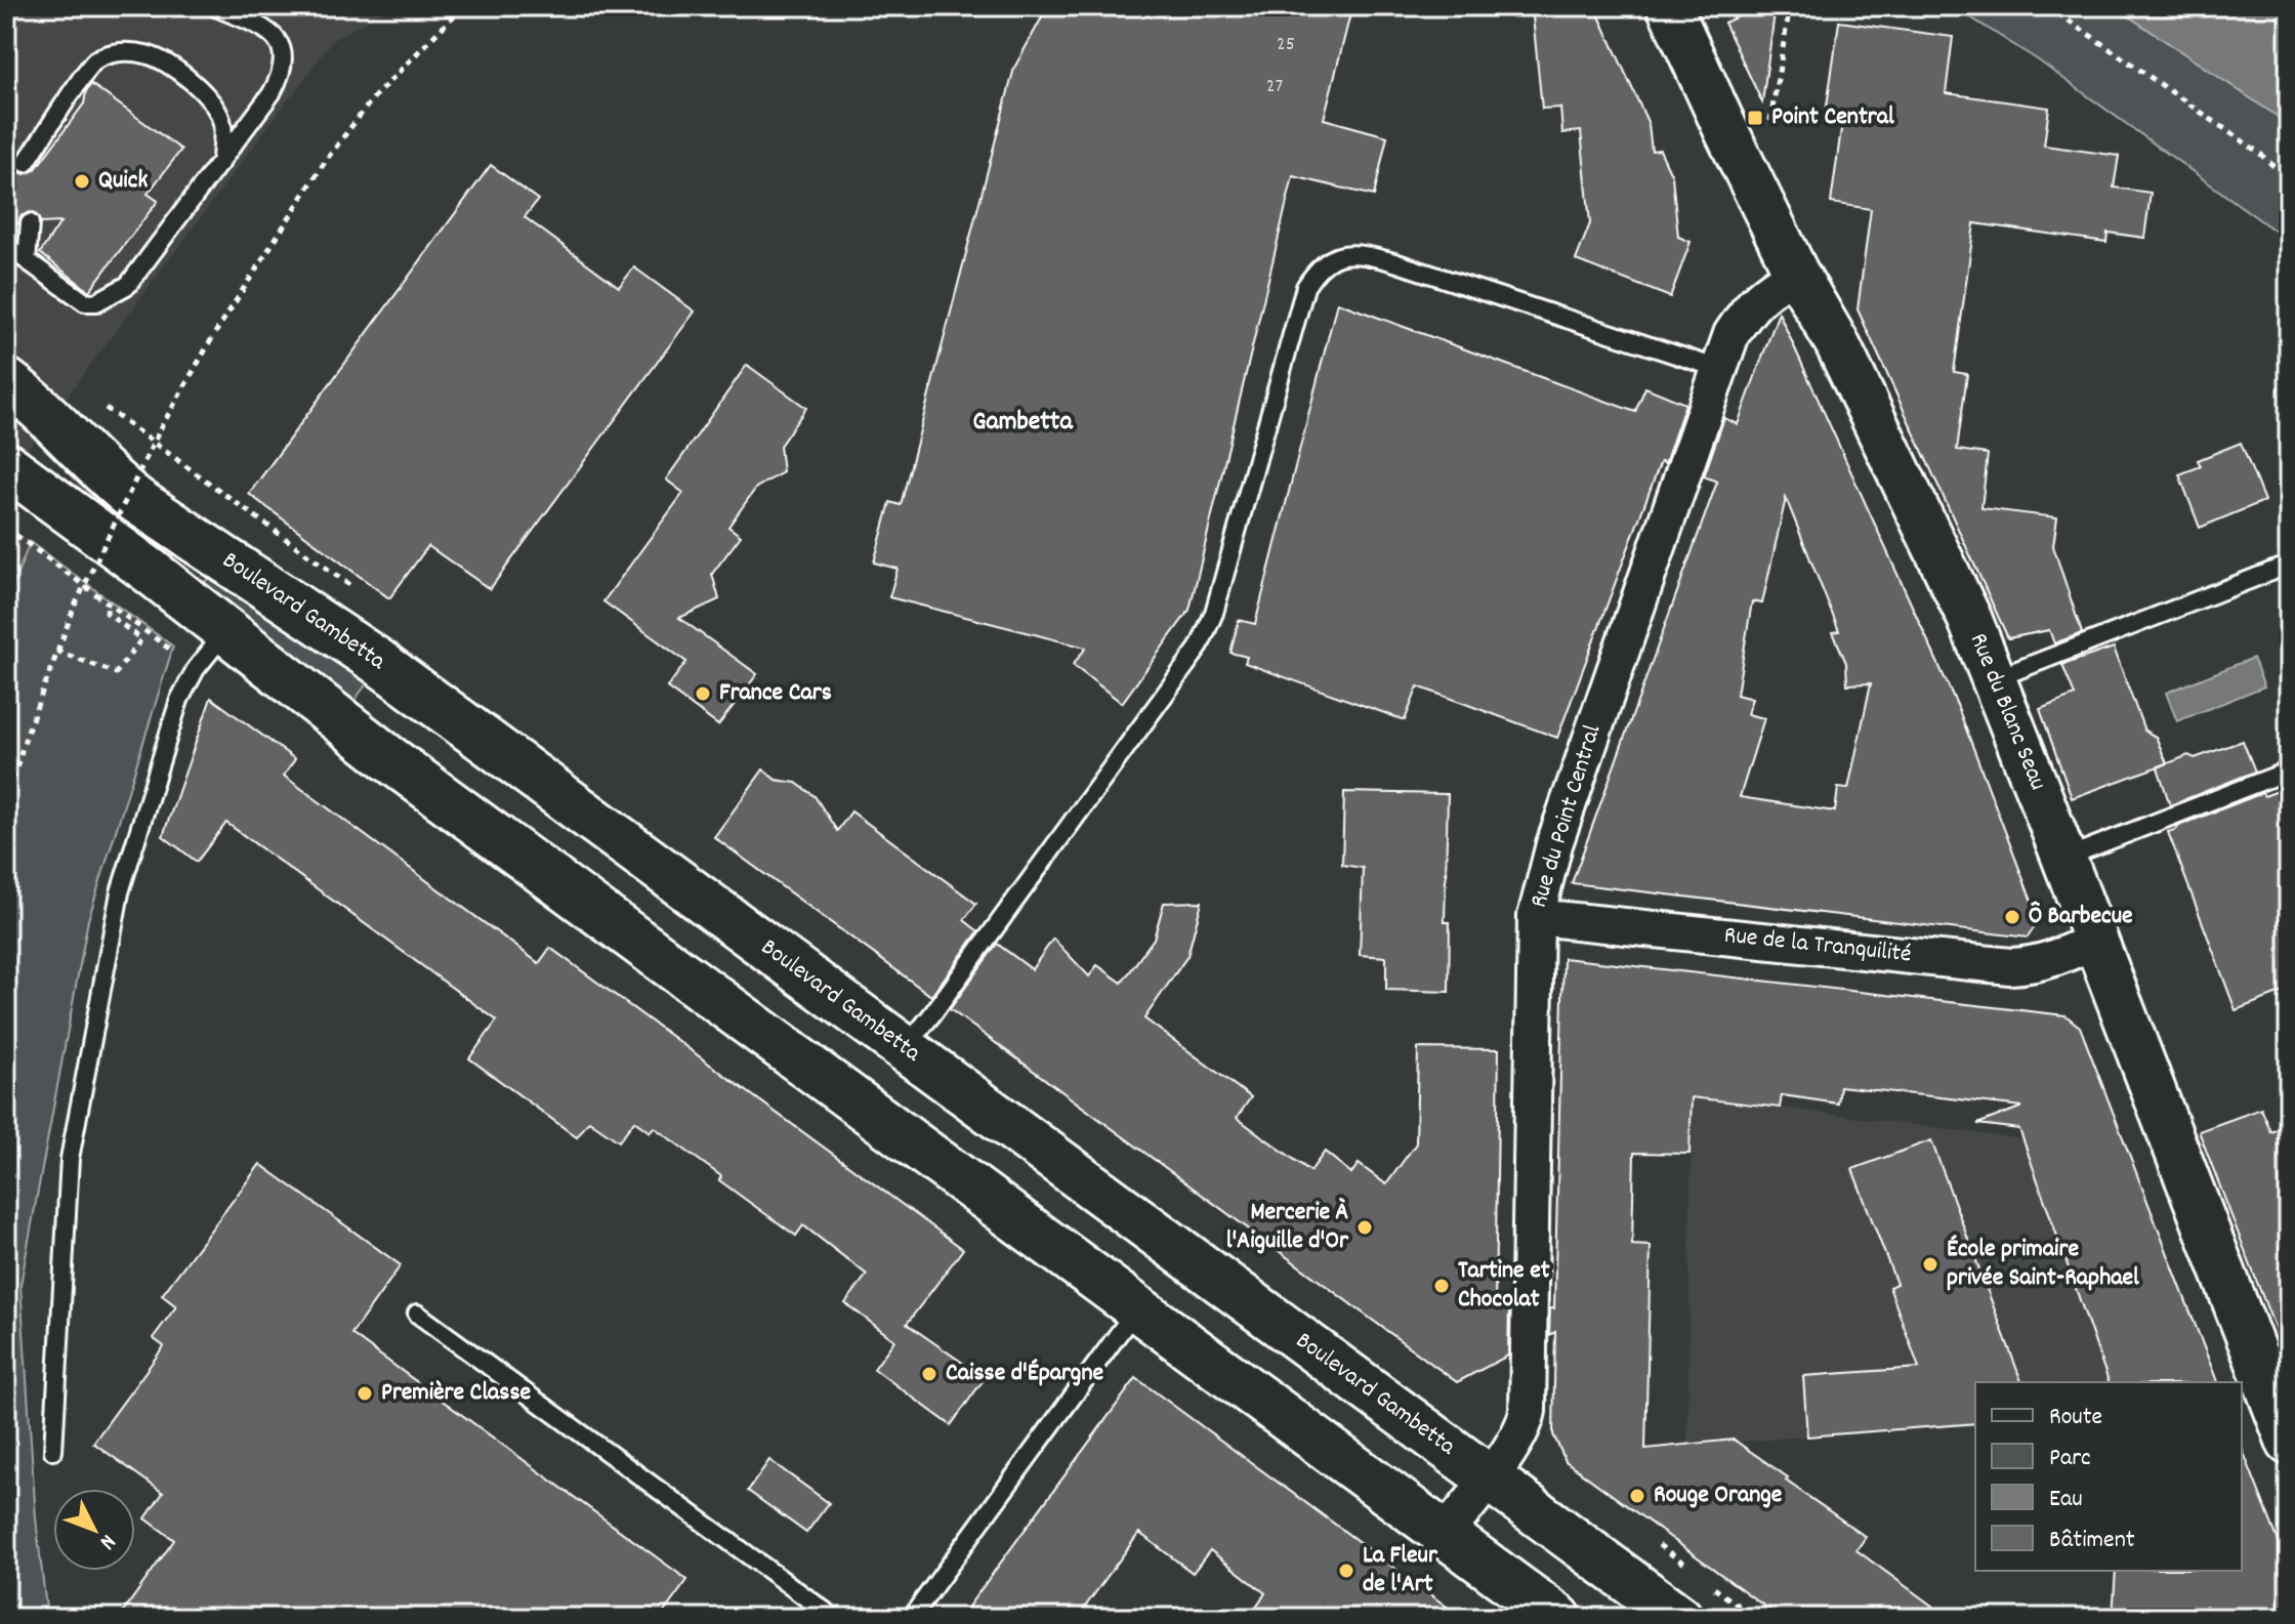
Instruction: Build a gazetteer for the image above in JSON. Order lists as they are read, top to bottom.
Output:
{
  "streets": {
    "main road": ["Boulevard Gambetta"],
    "street": ["Rue du Blanc Seau", "Rue du Point Central", "Rue de la Tranquilité"]
  },
  "crossings": [
    ["Boulevard Gambetta", "Rue du Point Central"],
    ["Rue du Blanc Seau", "Rue du Point Central"],
    ["Rue du Blanc Seau", "Rue de la Tranquilité"],
    ["Rue du Point Central", "Rue de la Tranquilité"]
  ],
  "districts": ["Gambetta"],
  "places": {
    "transit": ["Point Central"],
    "other": [
      "Quick",
      "France Cars",
      "Ô Barbecue",
      "Mercerie À l'Aiguille d'Or",
      "École primaire privée Saint-Raphael",
      "Tartine et Chocolat",
      "Caisse d'Épargne",
      "Première Classe",
      "Rouge Orange",
      "La Fleur de l'Art"
    ]
  },
  "house_numbers": ["25", "27"],
  "legend": [
    "Route",
    "Parc",
    "Eau",
    "Bâtiment"
  ],
  "north": "bottom right"
}
